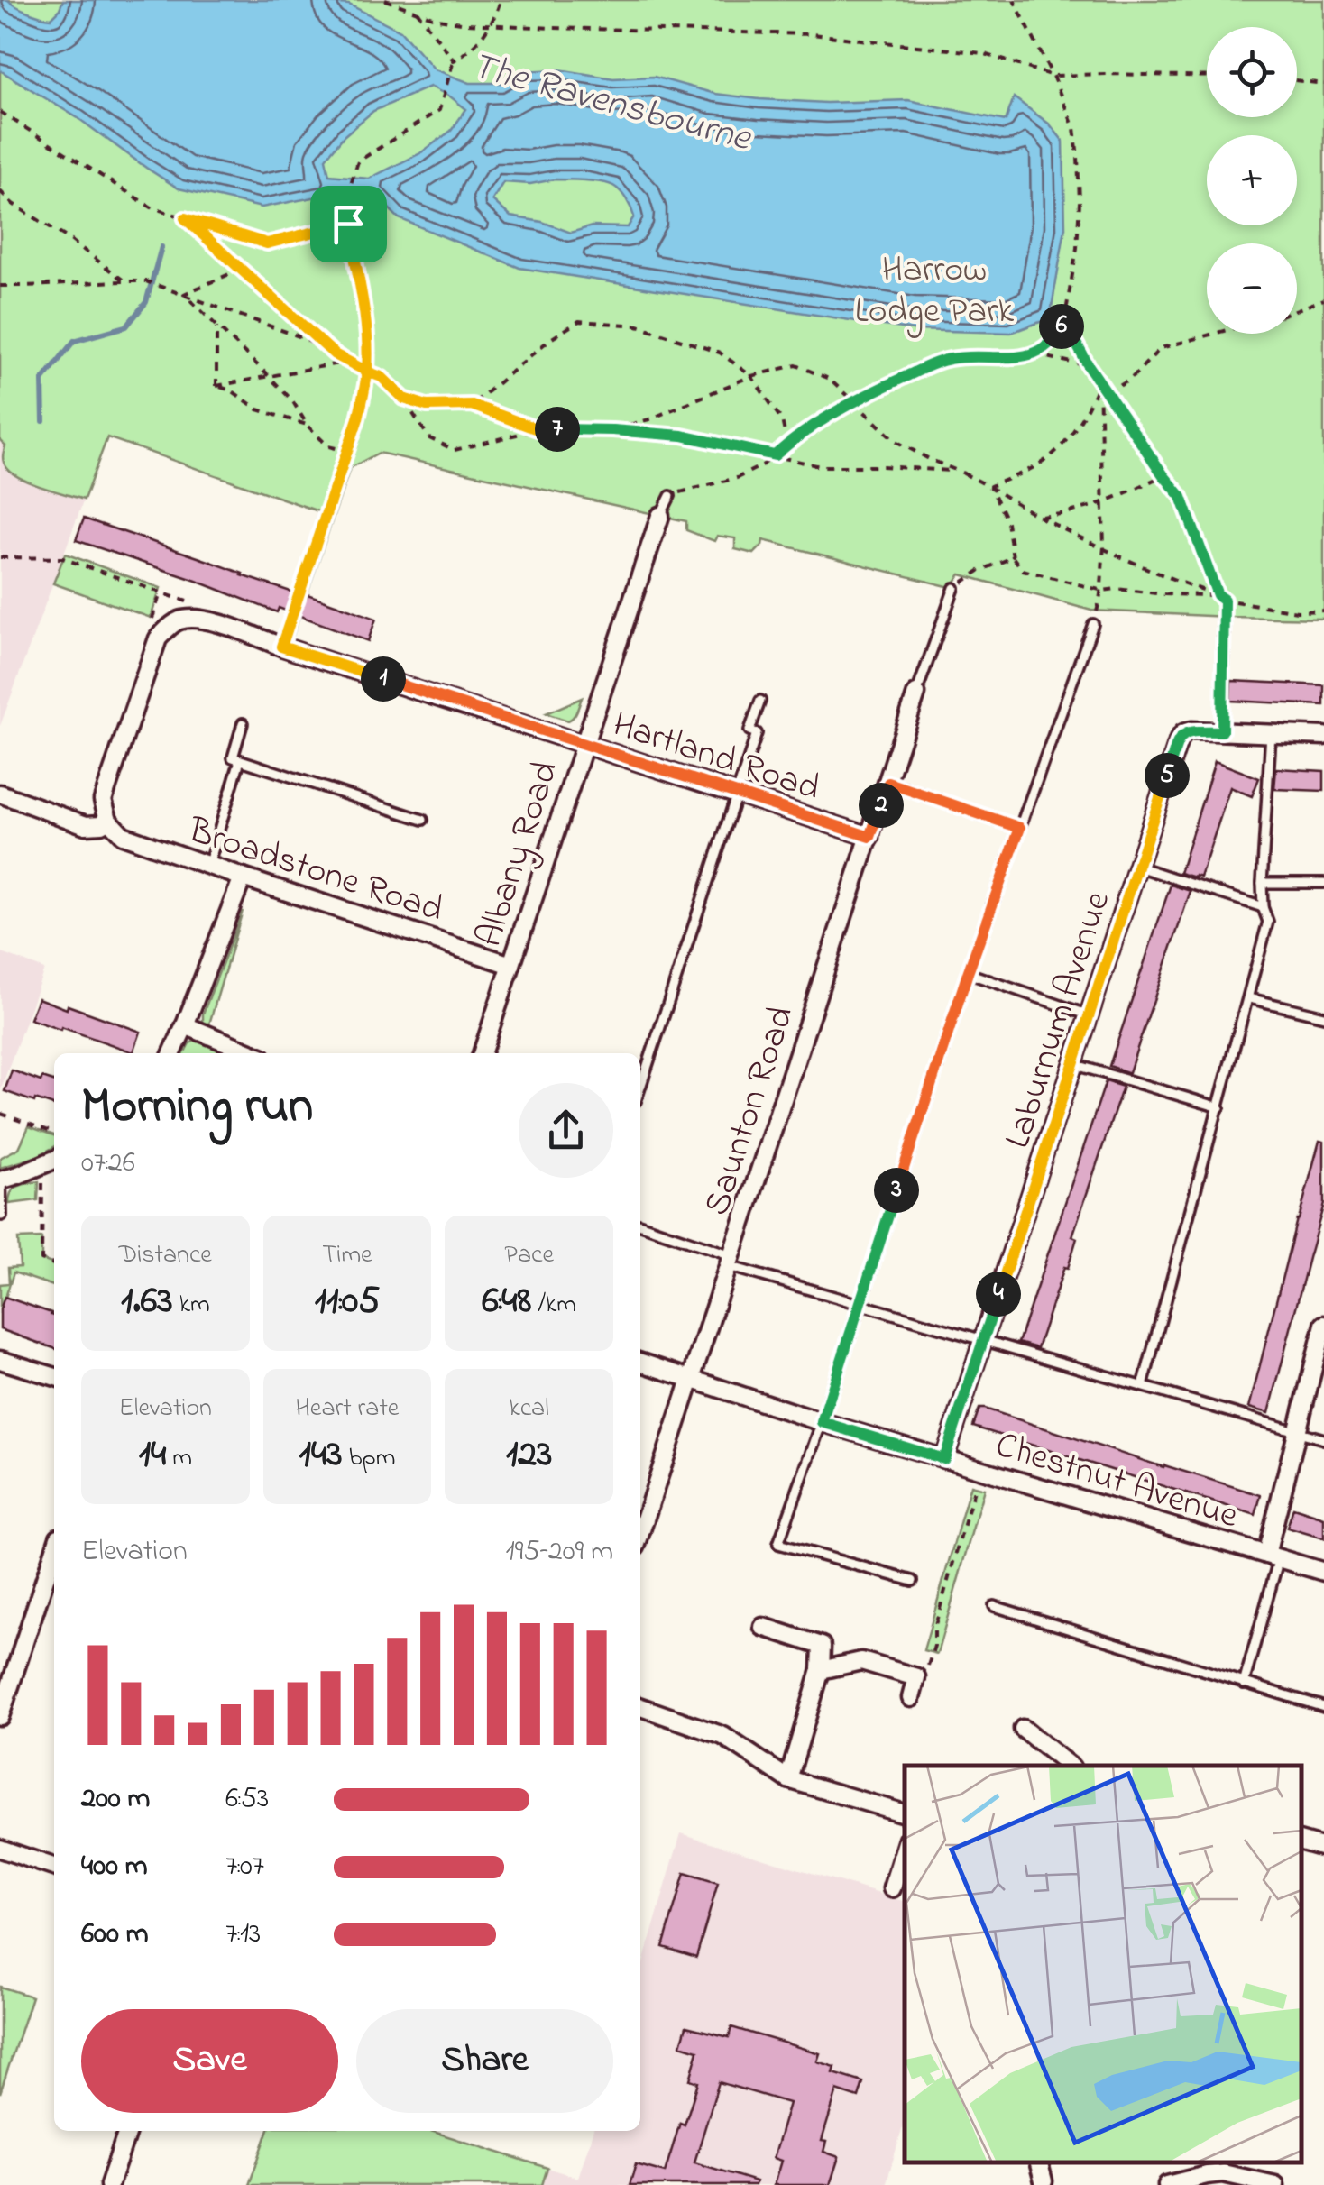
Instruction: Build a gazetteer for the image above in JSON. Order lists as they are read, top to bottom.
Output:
{
  "streets": {
    "street": [
      "Hartland Road",
      "Albany Road",
      "Broadstone Road",
      "Laburnum Avenue",
      "Saunton Road",
      "Chestnut Avenue"
    ]
  },
  "crossings": [
    ["Hartland Road", "Albany Road"],
    ["Hartland Road", "Broadstone Road"],
    ["Hartland Road", "Saunton Road"],
    ["Albany Road", "Broadstone Road"],
    ["Laburnum Avenue", "Chestnut Avenue"],
    ["Saunton Road", "Chestnut Avenue"]
  ],
  "water": ["The Ravensbourne"],
  "parks": ["Harrow Lodge Park"],
  "page": {
    "map_buttons": ["+", "−"],
    "pins": [
      "6",
      "7",
      "1",
      "5",
      "2",
      "3",
      "4"
    ],
    "heading": ["Morning run", "07:26"],
    "stats": [
      ["Distance", "1.63 km"],
      ["Time", "11:05"],
      ["Pace", "6:48 /km"],
      ["Elevation", "14 m"],
      ["Heart rate", "143 bpm"],
      ["kcal", "123"]
    ],
    "chart": ["Elevation", "195–209 m"],
    "list": [
      {
        "name": "200 m",
        "note": "6:53"
      },
      {
        "name": "400 m",
        "note": "7:07"
      },
      {
        "name": "600 m",
        "note": "7:13"
      }
    ],
    "buttons": ["Save", "Share"]
  }
}
